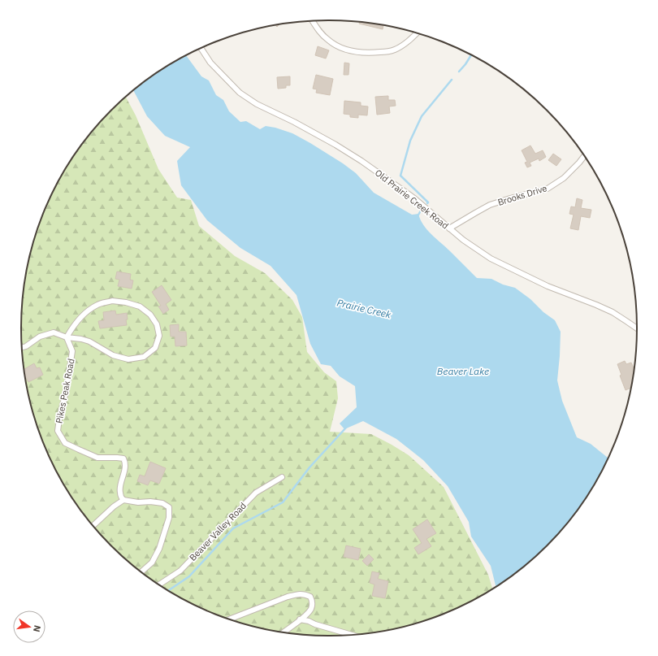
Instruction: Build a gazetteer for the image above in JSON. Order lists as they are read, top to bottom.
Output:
{
  "streets": {
    "street": [
      "Brooks Drive",
      "Old Prairie Creek Road",
      "Pikes Peak Road",
      "Beaver Valley Road"
    ]
  },
  "crossings": [
    ["Brooks Drive", "Old Prairie Creek Road"]
  ],
  "water": ["Prairie Creek", "Beaver Lake"],
  "north": "right"
}
